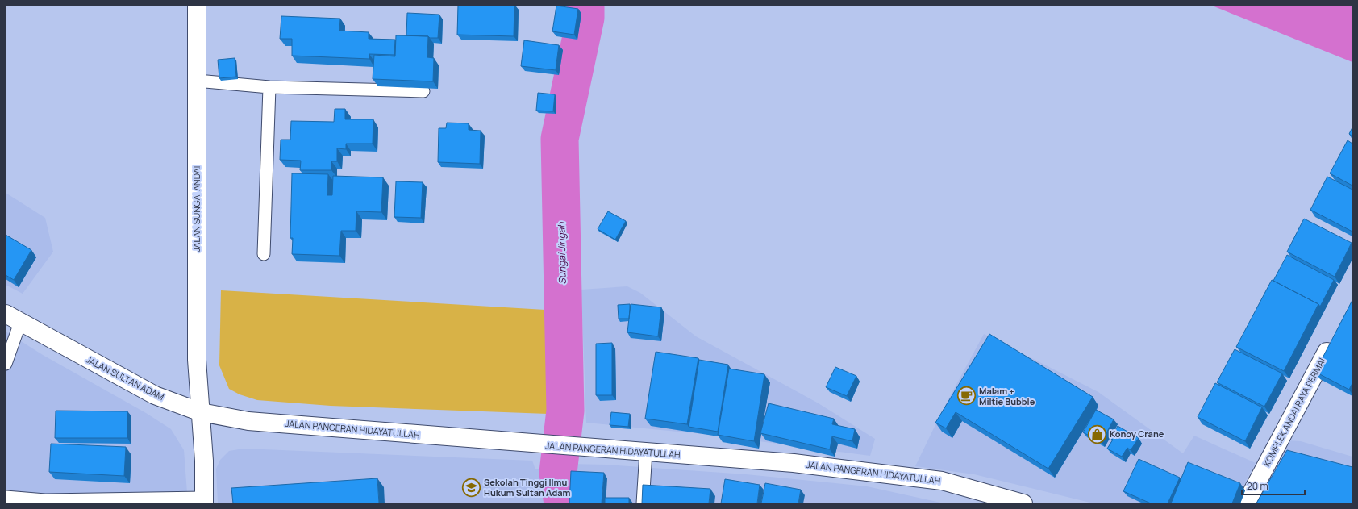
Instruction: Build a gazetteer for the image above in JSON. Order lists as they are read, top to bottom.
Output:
{
  "streets": {
    "main road": [
      "JALAN SUNGAI ANDAI",
      "JALAN SULTAN ADAM",
      "KOMPLEK ANDAI RAYA PERMAI",
      "JALAN PANGERAN HIDAYATULLAH"
    ]
  },
  "crossings": [
    ["JALAN SUNGAI ANDAI", "JALAN SULTAN ADAM"],
    ["JALAN SUNGAI ANDAI", "JALAN PANGERAN HIDAYATULLAH"],
    ["JALAN SULTAN ADAM", "JALAN PANGERAN HIDAYATULLAH"]
  ],
  "water": ["Sungai Jingah"],
  "places": {
    "cafe": ["Malam + Miltie Bubble"],
    "shop": ["Konoy Crane"],
    "school or university": ["Sekolah Tinggi Ilmu Hukum Sultan Adam"]
  },
  "scale_bar": "20 m"
}
